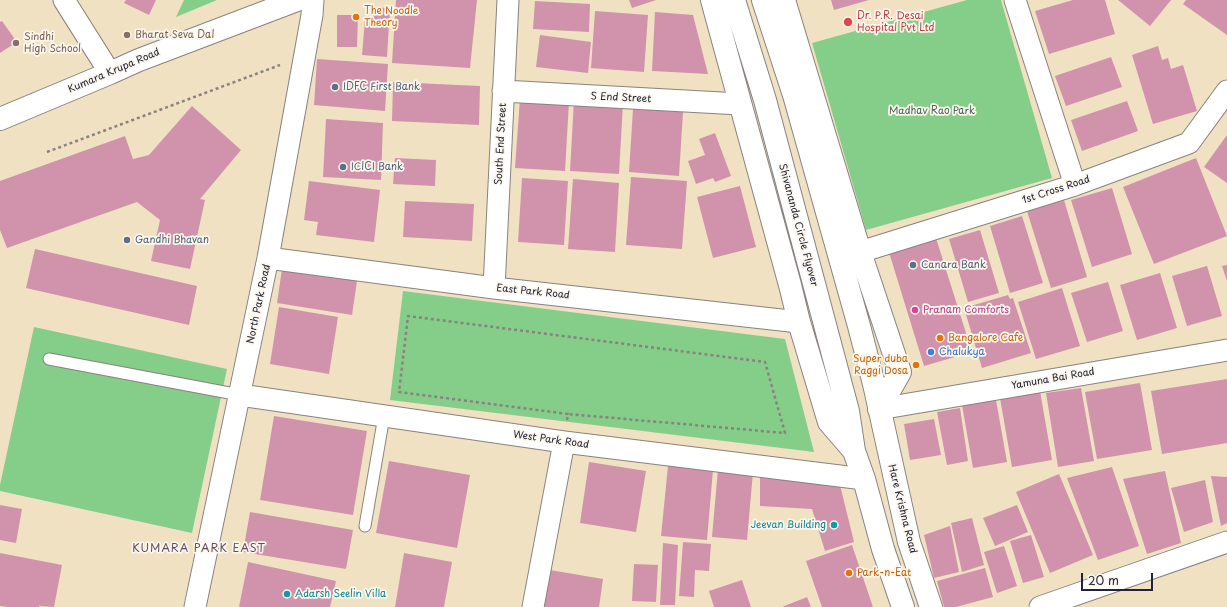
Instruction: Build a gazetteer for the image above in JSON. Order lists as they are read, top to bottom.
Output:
{
  "streets": {
    "main road": ["Kumara Krupa Road", "Shivananda Circle Flyover", "Hare Krishna Road"],
    "street": [
      "S End Street",
      "South End Street",
      "1st Cross Road",
      "East Park Road",
      "North Park Road",
      "Yamuna Bai Road",
      "West Park Road"
    ]
  },
  "crossings": [
    ["S End Street", "South End Street"],
    ["South End Street", "East Park Road"],
    ["East Park Road", "North Park Road"],
    ["North Park Road", "West Park Road"],
    ["Yamuna Bai Road", "Hare Krishna Road"]
  ],
  "districts": ["KUMARA PARK EAST"],
  "parks": ["Madhav Rao Park"],
  "places": [
    "The Noodle Theory",
    "Dr. P.R. Desai Hospital Pvt Ltd",
    "Bharat Seva Dal",
    "Sindhi High School",
    "IDFC First Bank",
    "ICICI Bank",
    "Gandhi Bhavan",
    "Canara Bank",
    "Pranam Comforts",
    "Bangalore Cafe",
    "Chalukya",
    "Super duba Raggi Dosa",
    "Jeevan Building",
    "Park-n-Eat",
    "Adarsh Seelin Villa"
  ],
  "scale_bar": "20 m"
}
